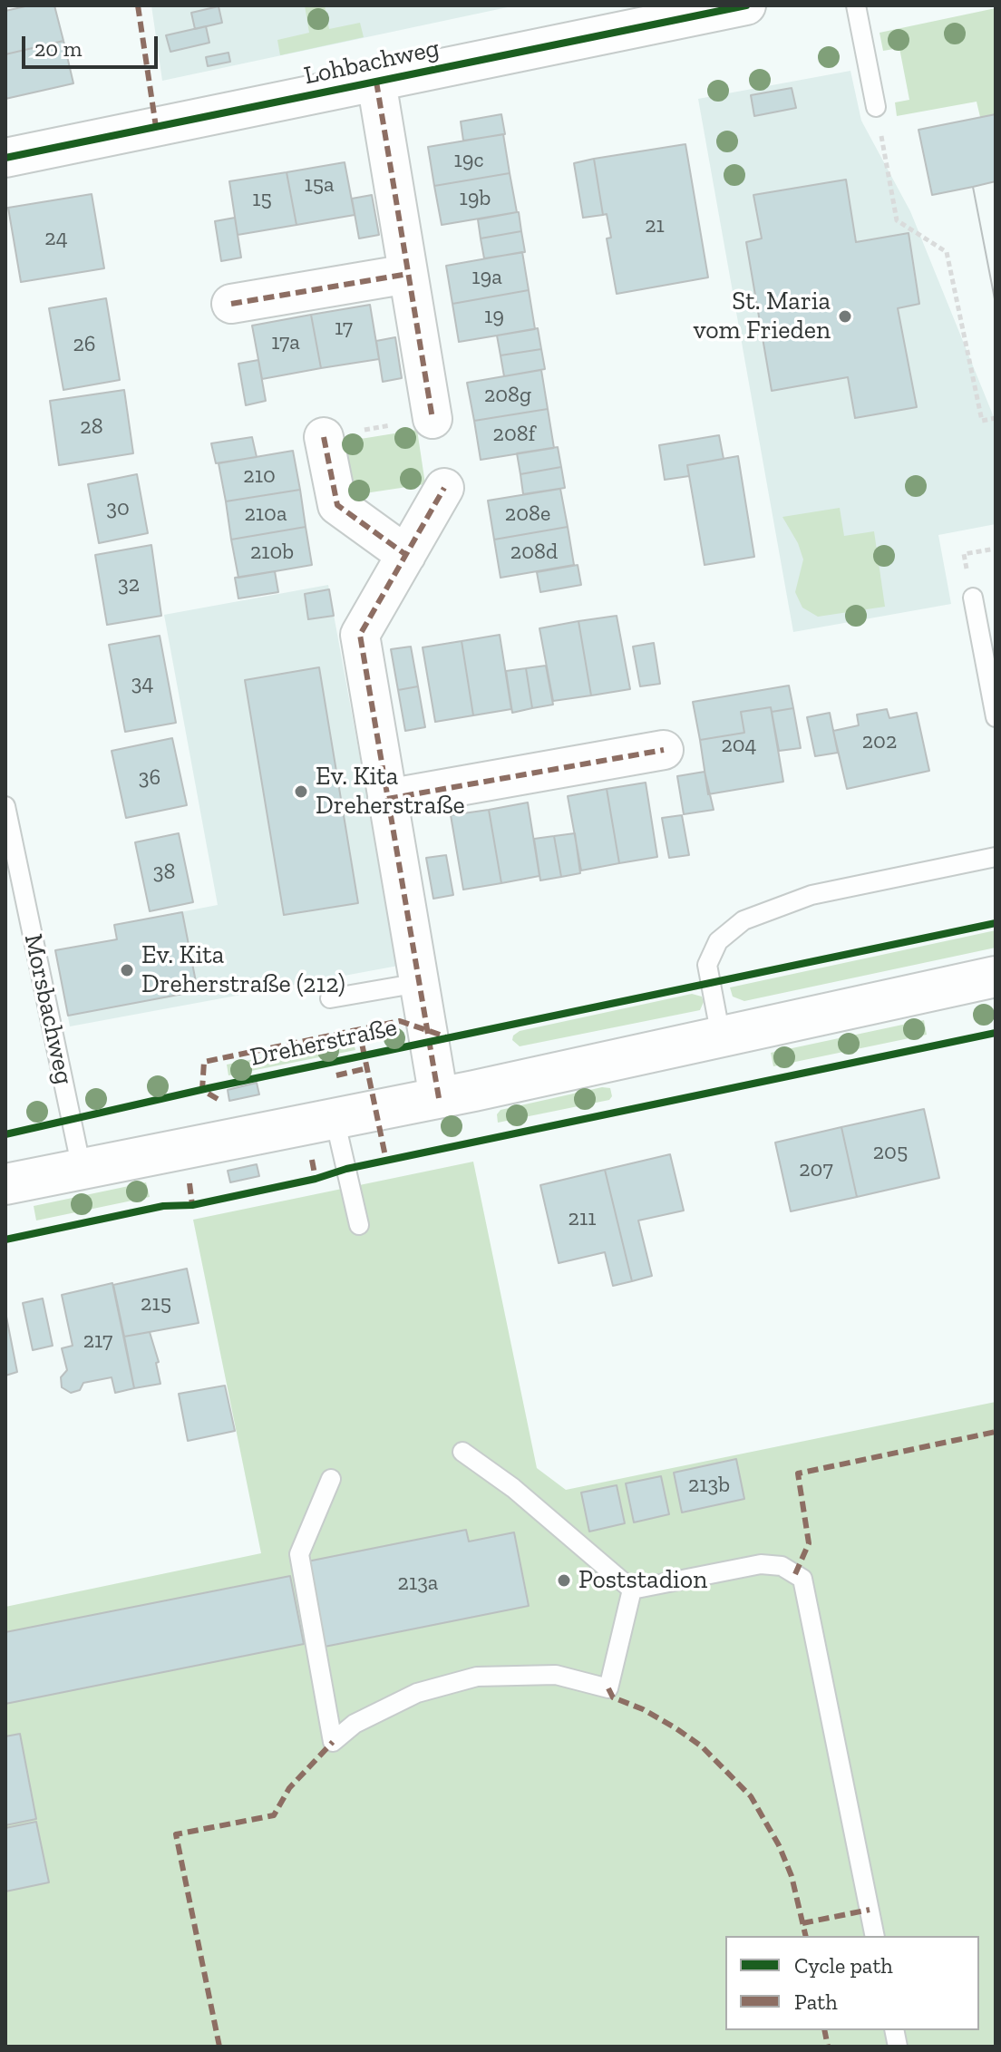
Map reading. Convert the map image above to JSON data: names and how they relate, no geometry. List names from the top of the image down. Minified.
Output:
{"streets":{"street":["Lohbachweg","Dreherstraße"],"lane":["Morsbachweg"]},"places":["St. Maria vom Frieden","Ev. Kita Dreherstraße","Ev. Kita Dreherstraße (212)","Poststadion"],"house_numbers":["19c","15a","19b","15","21","24","19a","19","17","17a","26","208g","28","208f","210","30","210a","208e","210b","208d","32","34","202","204","36","38","205","207","211","215","217","213b","213a"],"legend":["Cycle path","Path"],"scale_bar":"20 m"}
